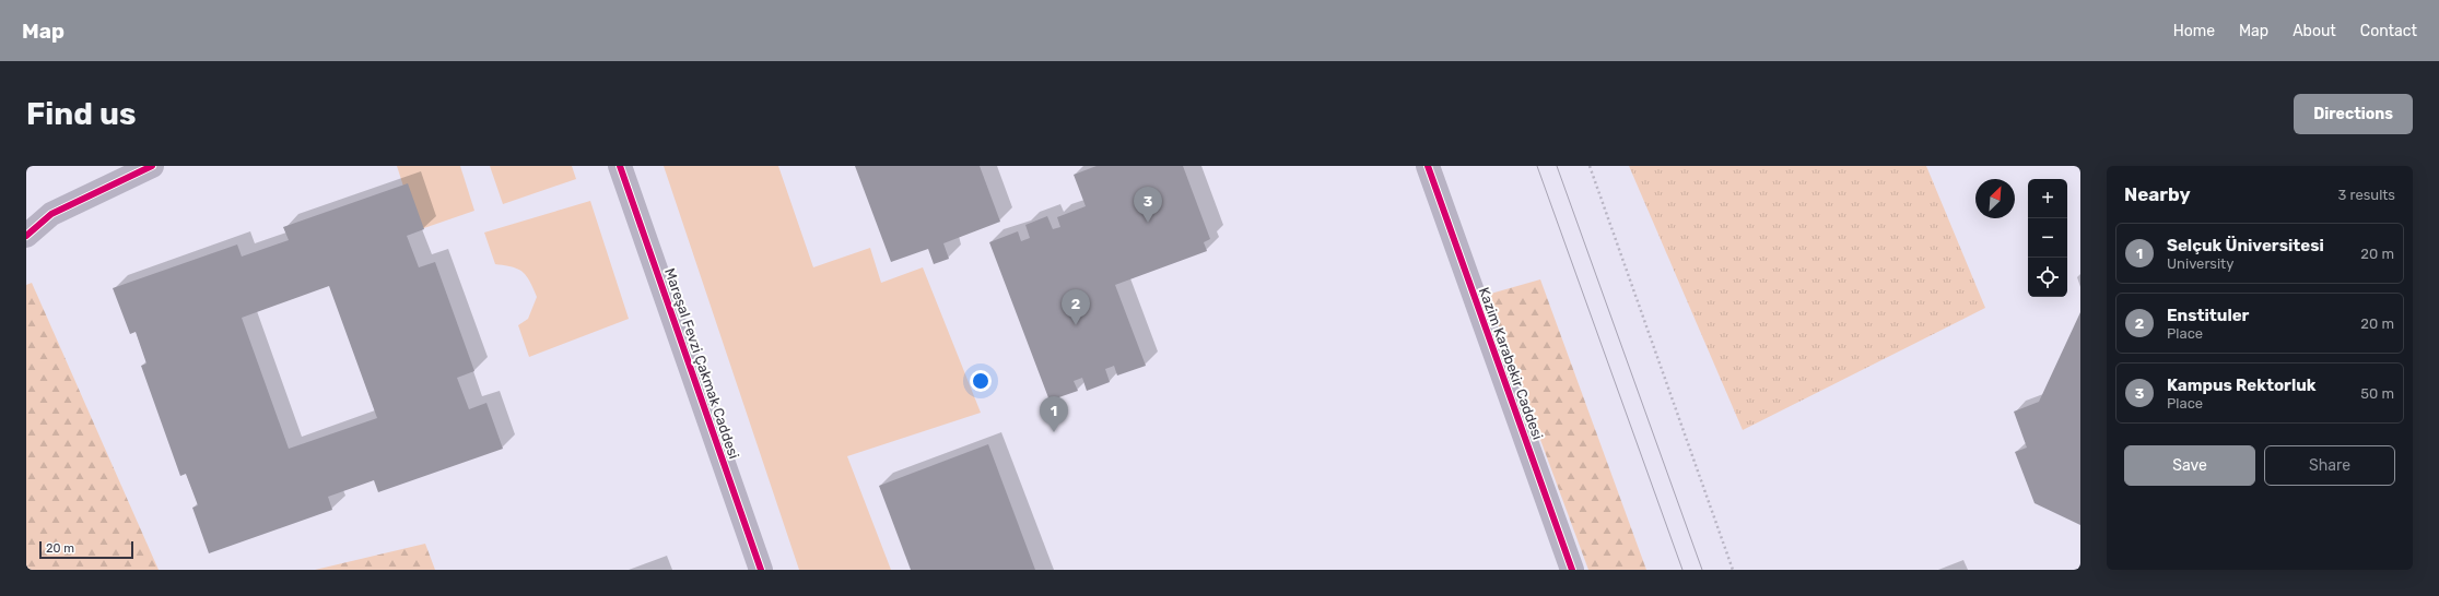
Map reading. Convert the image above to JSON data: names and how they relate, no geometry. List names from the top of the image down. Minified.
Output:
{"streets":{"street":["Mareşal Fevzi Çakmak Caddesi","Kazim Karabekir Caddesi"]},"scale_bar":"20 m","north":"top right","page":{"header":"Map","nav":["Home","Map","About","Contact"],"buttons":["Directions",["Save","Share"]],"title":"Find us","heading":["Nearby","3 results"],"map_buttons":["+","−"],"pins":["3","2","1"],"list":[{"mark":"1","name":"Selçuk Üniversitesi","note":"University","value":"20 m"},{"mark":"2","name":"Enstituler","note":"Place","value":"20 m"},{"mark":"3","name":"Kampus Rektorluk","note":"Place","value":"50 m"}],"scale":"20 m"}}
